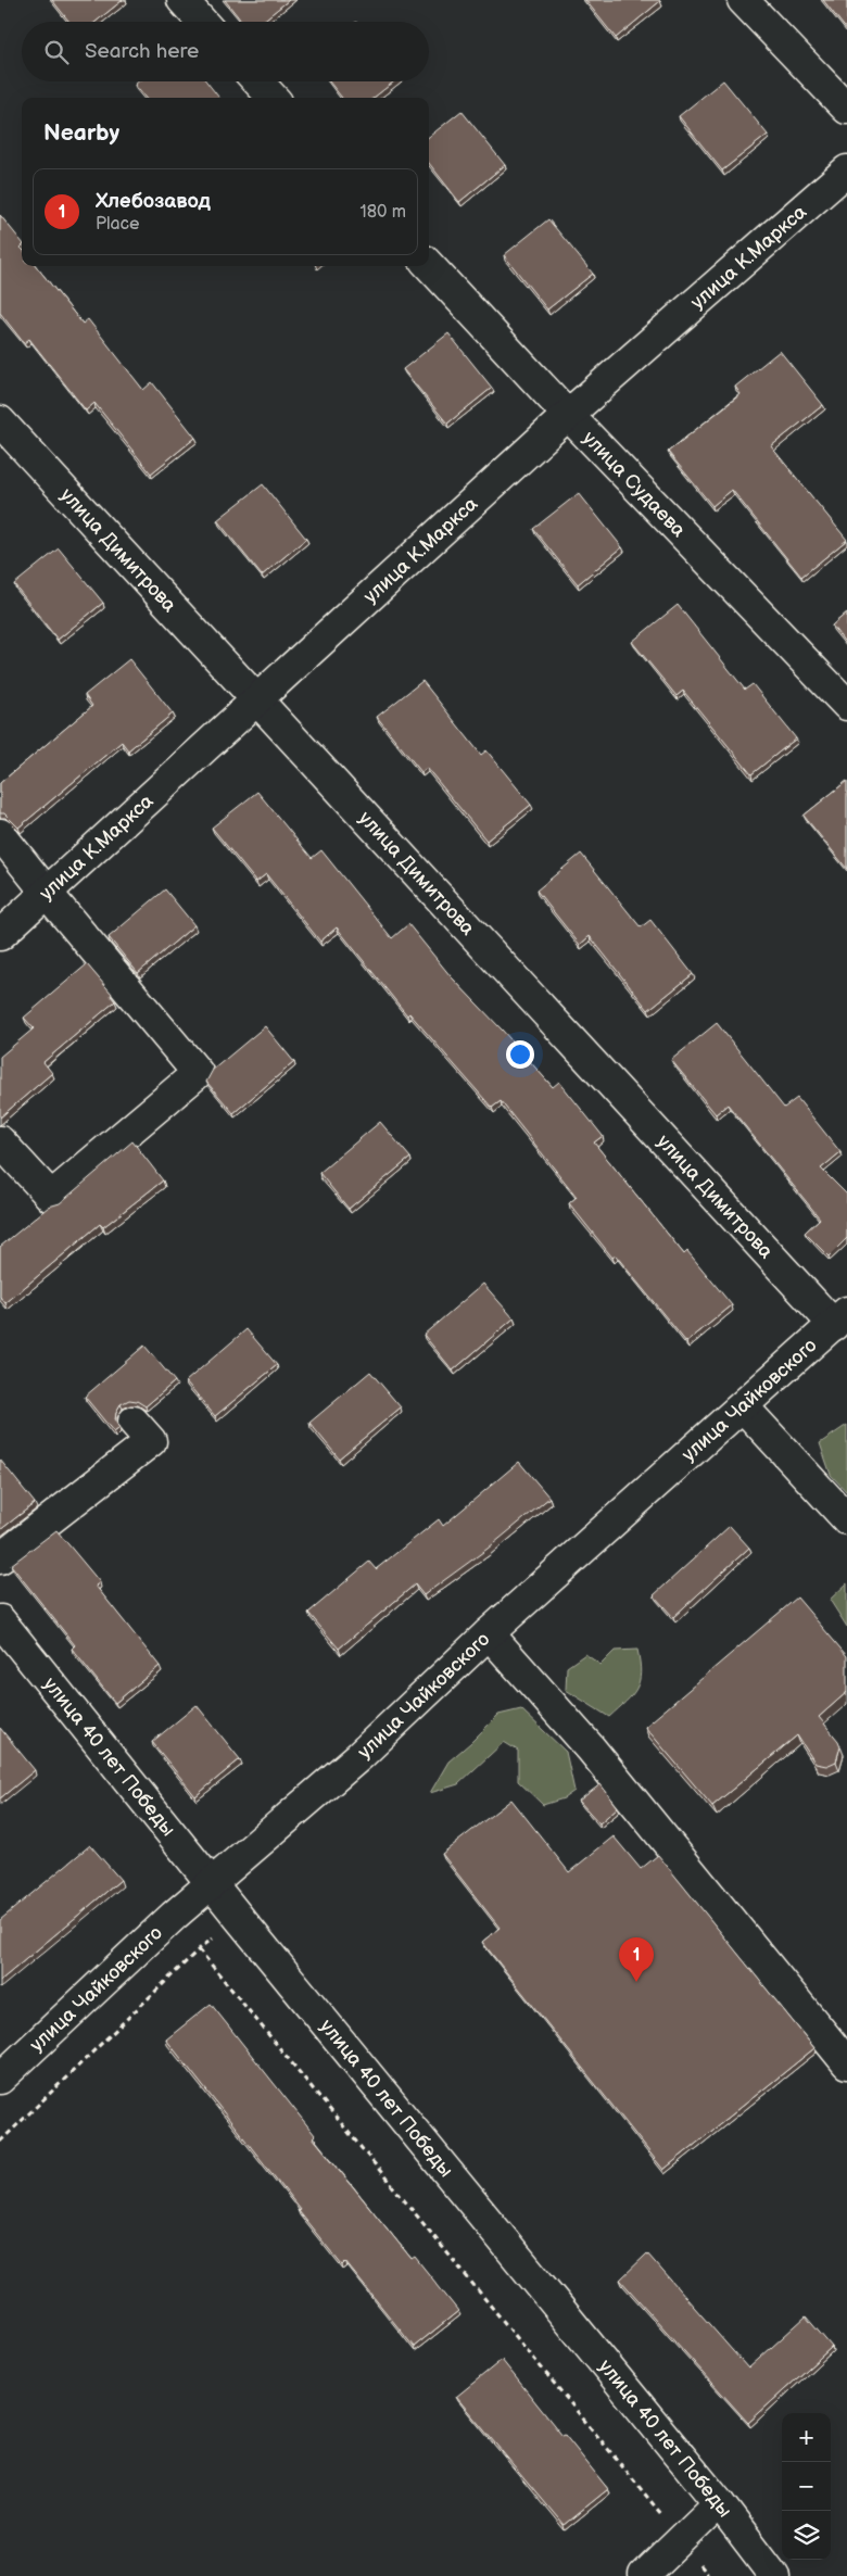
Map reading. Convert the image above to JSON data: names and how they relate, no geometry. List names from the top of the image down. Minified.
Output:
{"streets":{"street":["улица К.Маркса","улица Судаева","улица Димитрова","улица Чайковского","улица 40 лет Победы"]},"crossings":[["улица К.Маркса","улица Судаева"],["улица К.Маркса","улица Димитрова"],["улица Димитрова","улица Чайковского"],["улица Чайковского","улица 40 лет Победы"]],"page":{"search":"Search here","heading":"Nearby","list":[{"mark":"1","name":"Хлебозавод","note":"Place","value":"180 m"}],"pins":"1","map_buttons":["+","−"]}}
